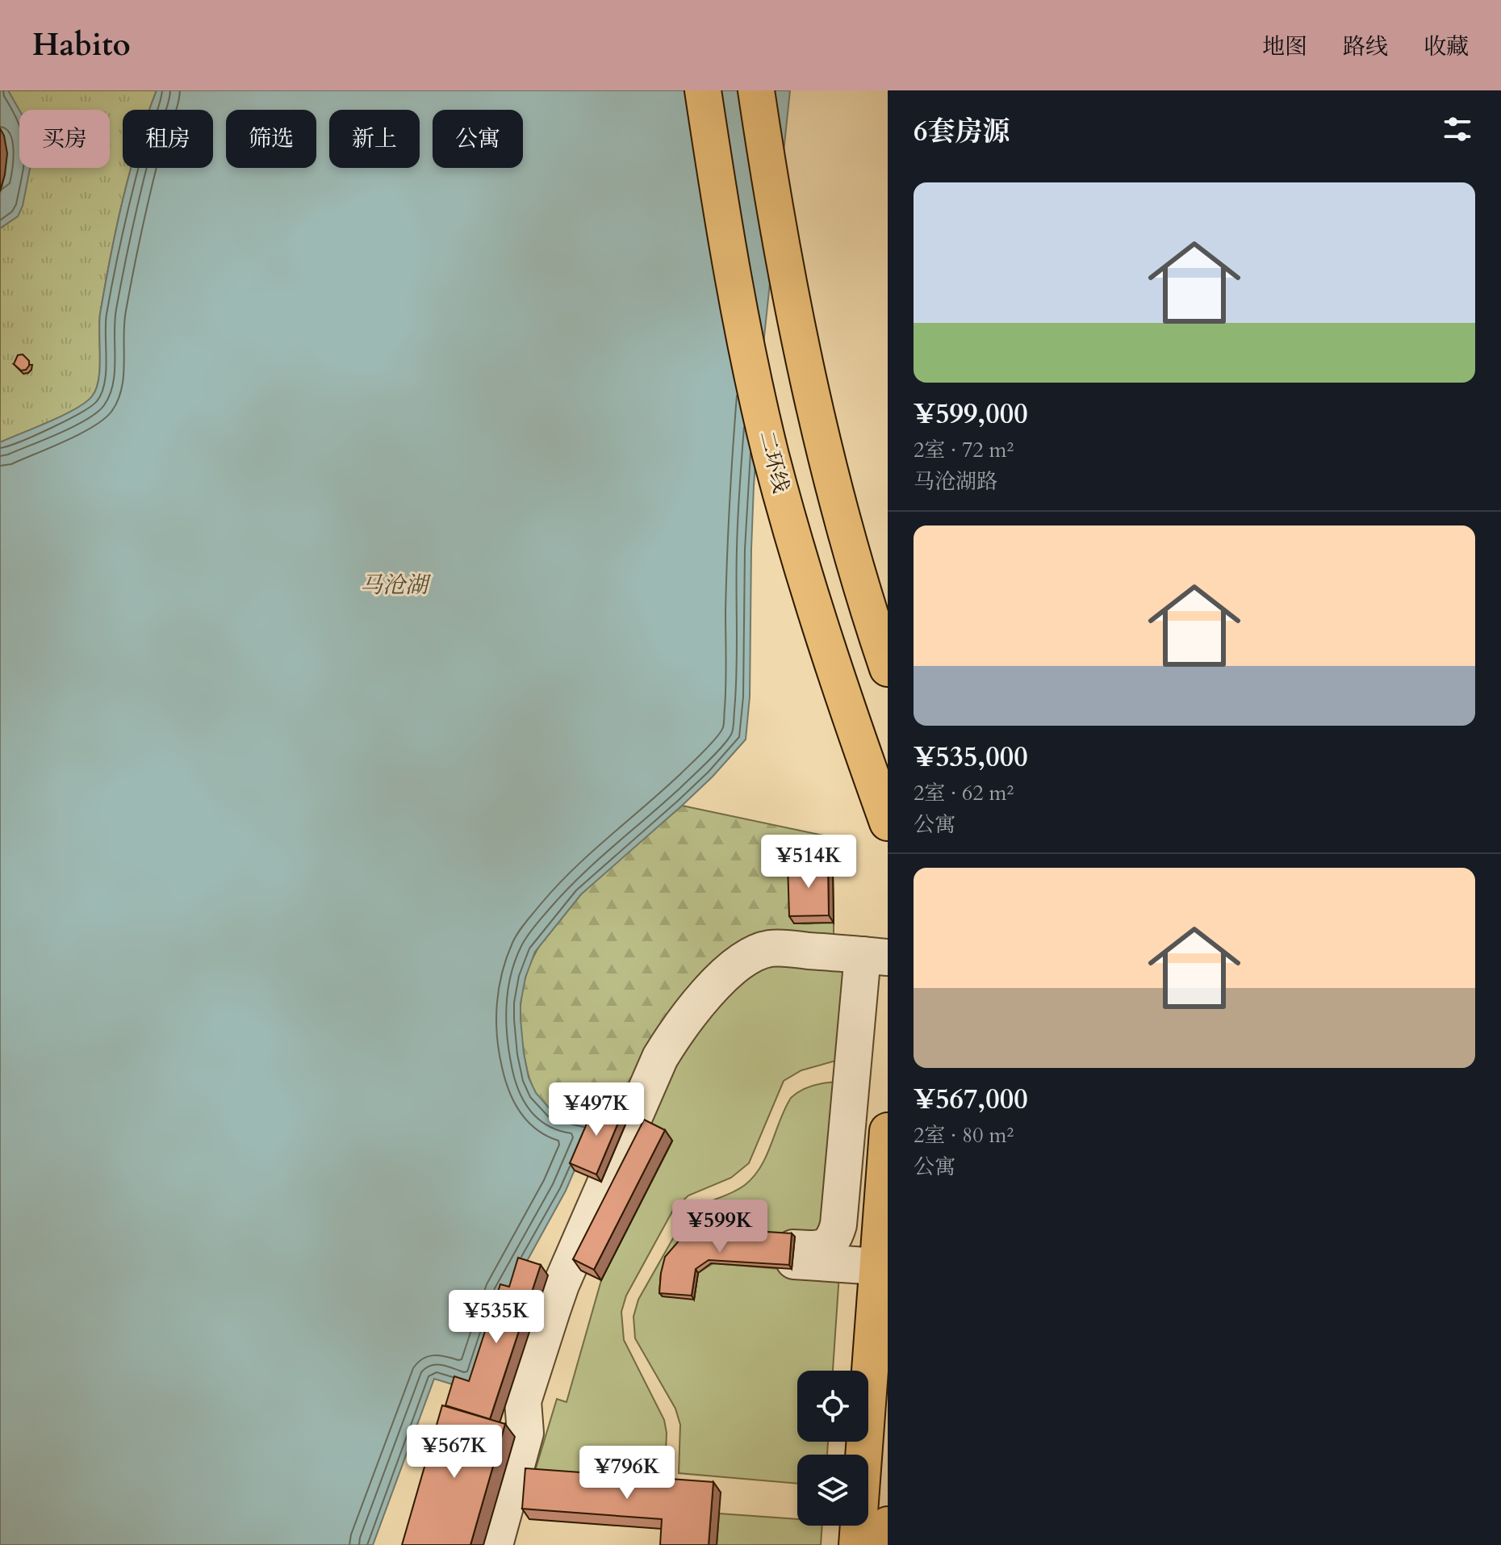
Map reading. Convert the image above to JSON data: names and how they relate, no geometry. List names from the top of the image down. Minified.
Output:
{"streets":{"main road":["二环线"]},"water":["马沧湖"],"page":{"header":"Habito","nav":["地图","路线","收藏"],"heading":"6套房源","chip":["买房","租房","筛选","新上","公寓"],"list":[{"name":"¥599,000","note":"2室 · 72 m² · 马沧湖路"},{"name":"¥535,000","note":"2室 · 62 m² · 公寓"},{"name":"¥567,000","note":"2室 · 80 m² · 公寓"}],"price":["¥514K","¥497K","¥599K","¥535K","¥567K","¥796K"]}}
